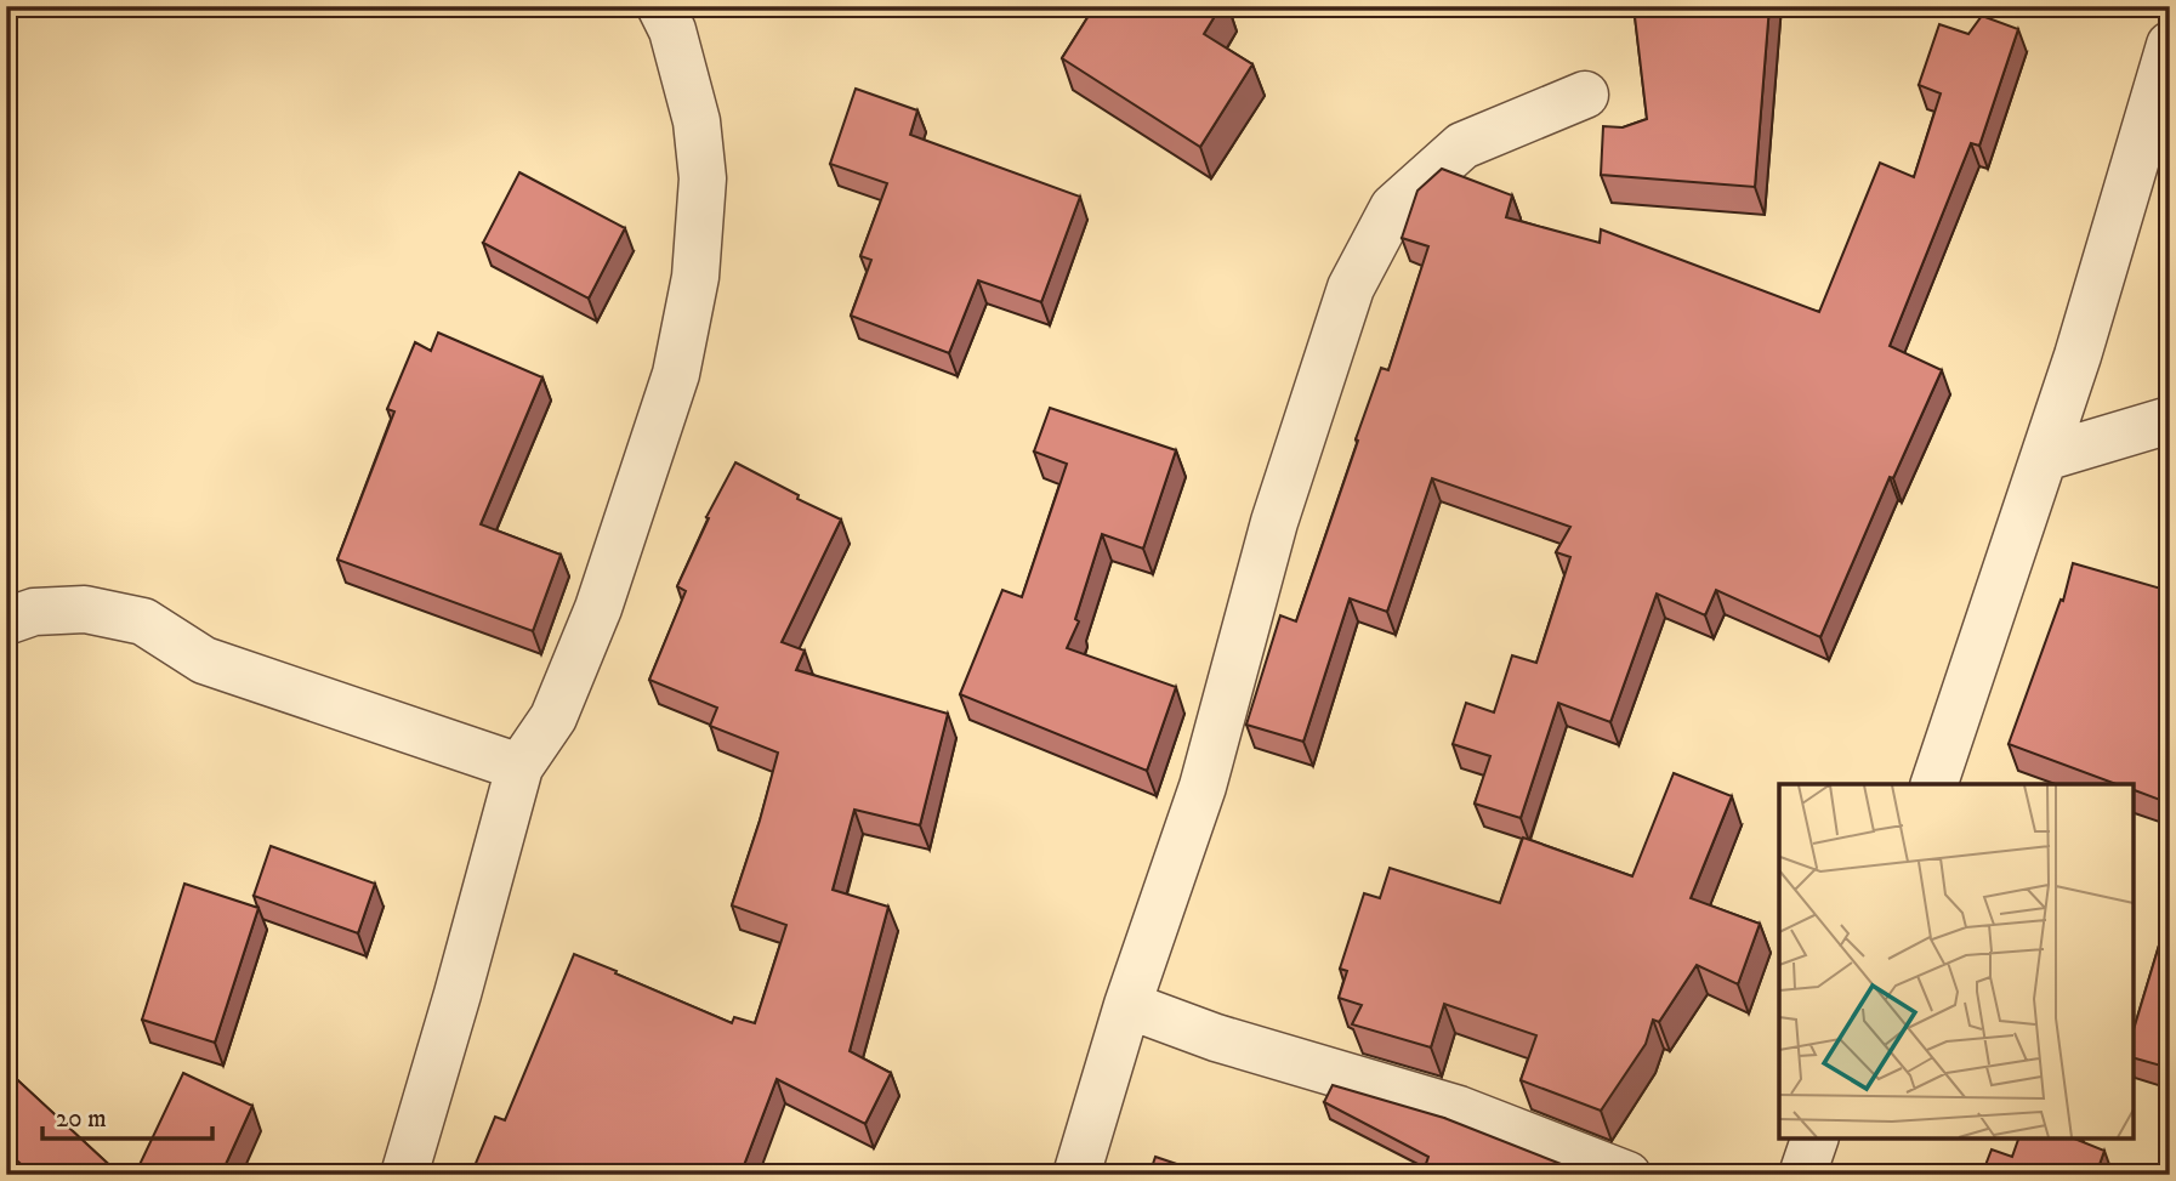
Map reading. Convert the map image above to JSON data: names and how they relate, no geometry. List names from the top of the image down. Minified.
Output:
{"scale_bar":"20 m"}
